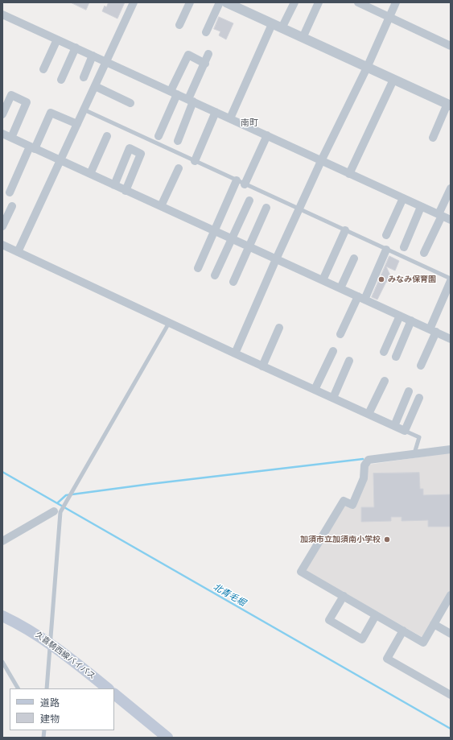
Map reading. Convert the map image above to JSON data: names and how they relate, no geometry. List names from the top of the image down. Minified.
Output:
{"streets":{"main road":["久喜騎西線バイパス"]},"districts":["南町"],"water":["北青毛堀"],"places":["みなみ保育園","加須市立加須南小学校"],"legend":["道路","建物"]}
